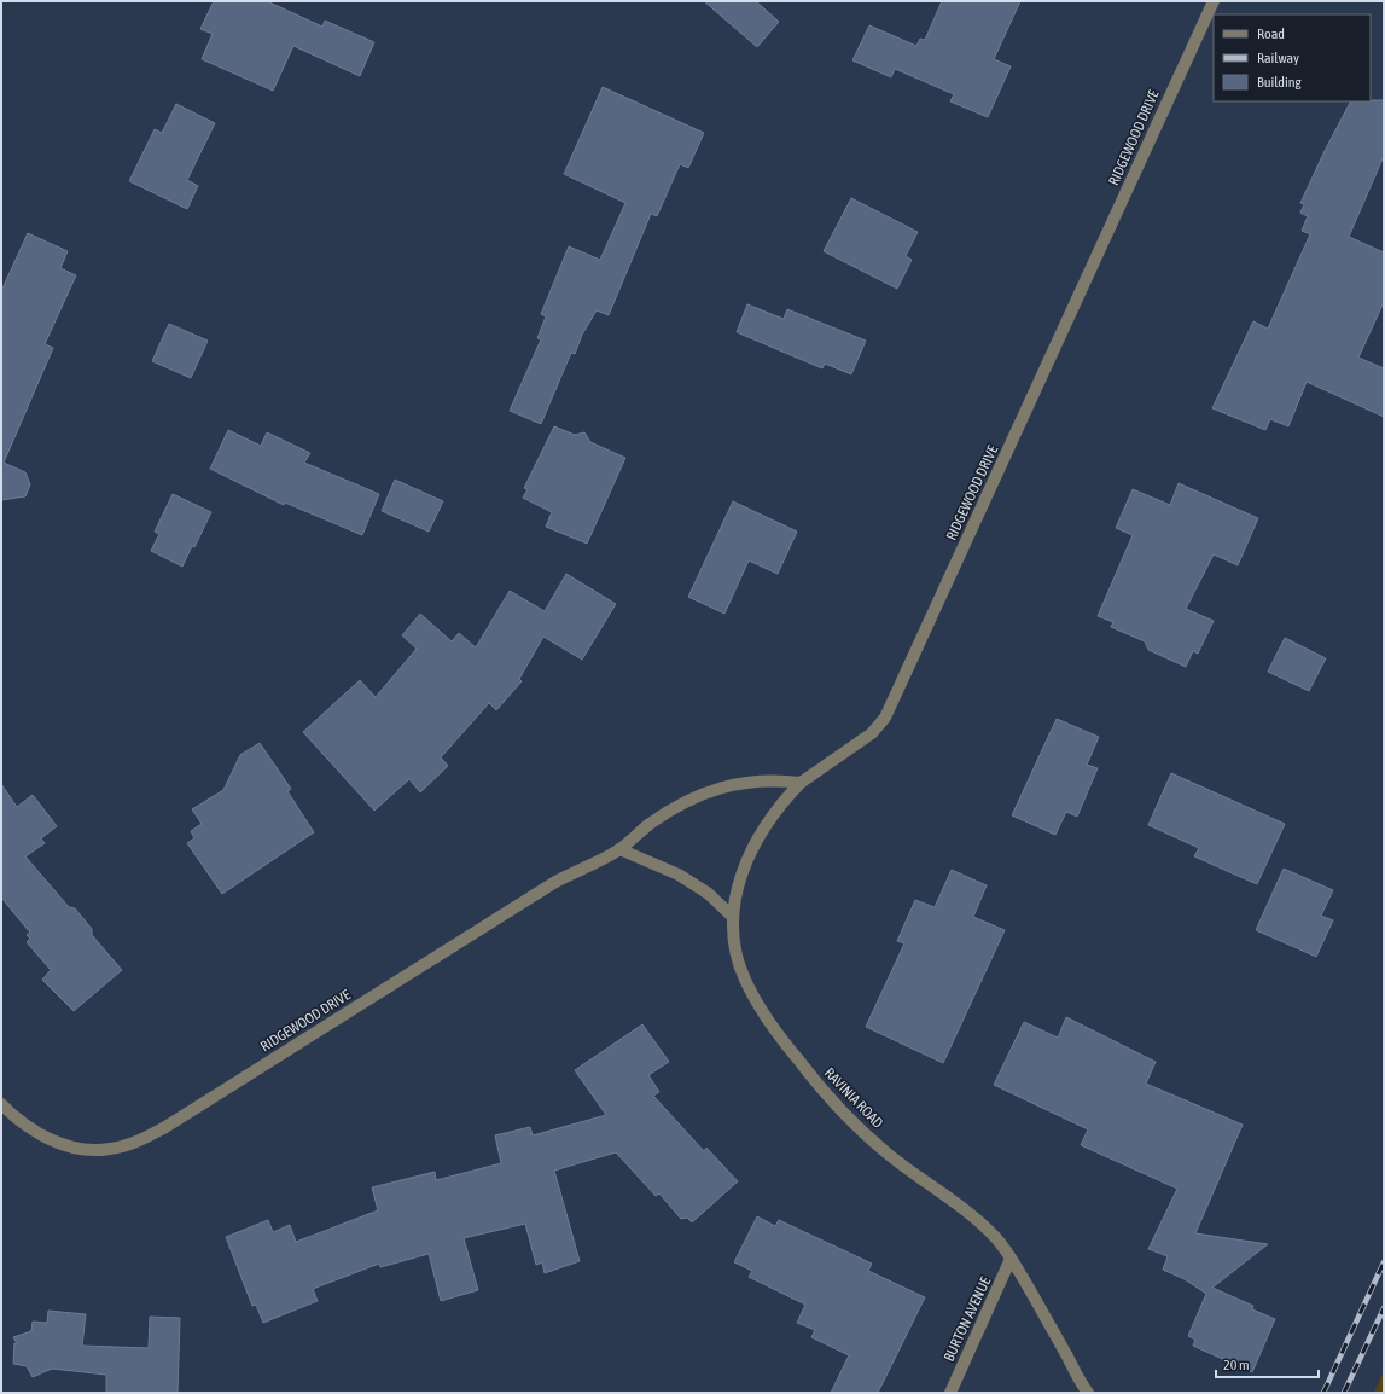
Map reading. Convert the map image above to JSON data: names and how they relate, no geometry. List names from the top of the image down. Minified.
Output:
{"streets":{"street":["RIDGEWOOD DRIVE","RAVINIA ROAD","BURTON AVENUE"]},"crossings":[["RIDGEWOOD DRIVE","RAVINIA ROAD"],["RAVINIA ROAD","BURTON AVENUE"]],"legend":["Road","Railway","Building"],"scale_bar":"20 m"}
